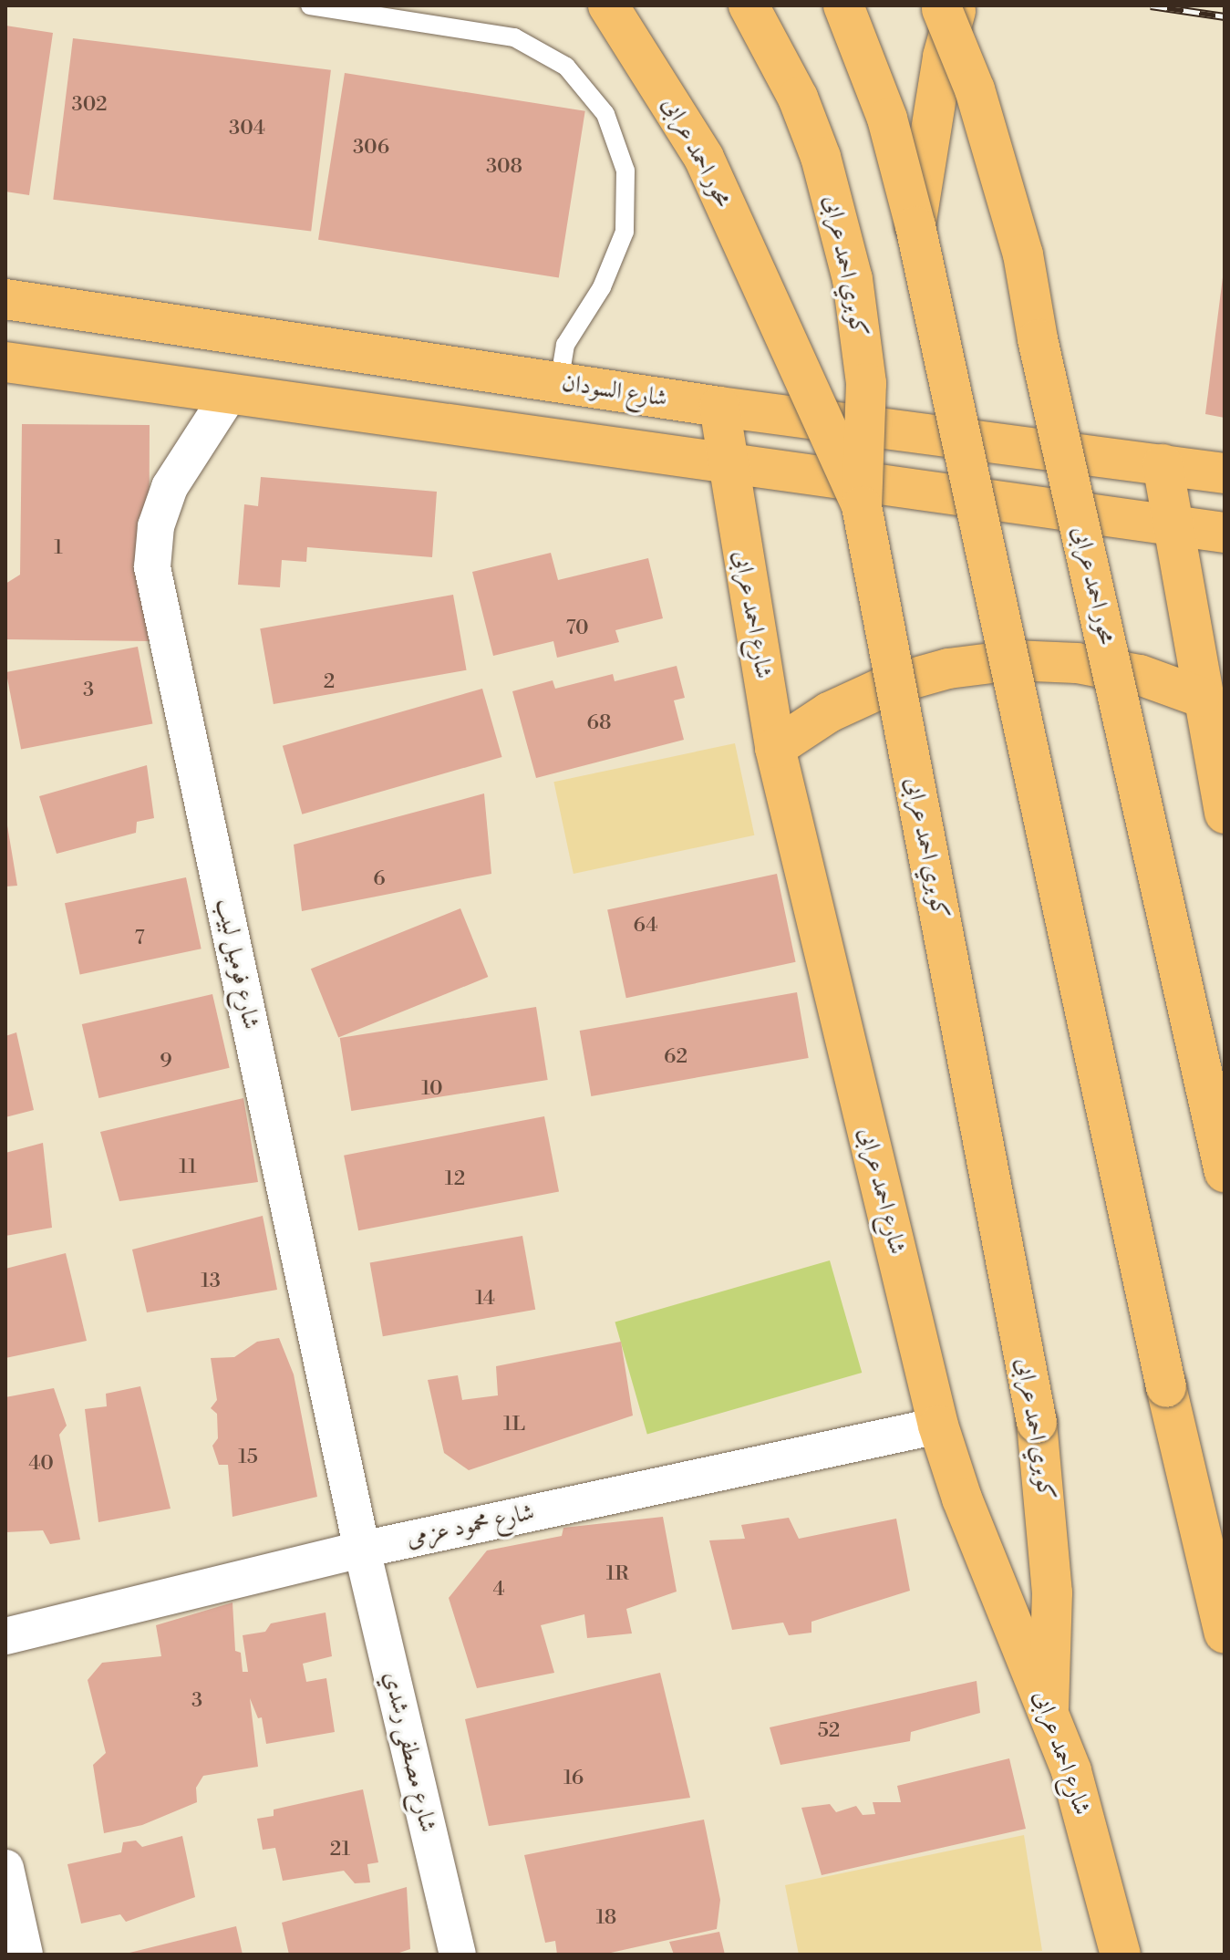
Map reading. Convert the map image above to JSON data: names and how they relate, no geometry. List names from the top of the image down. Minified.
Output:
{"streets":{"main road":["محور احمد عرابى","كوبري احمد عرابى","شارع السودان","شارع احمد عرابى"],"street":["شارع فوميل لبيب","شارع محمود عزمى","شارع مصطفى رشدي"]},"crossings":[["محور احمد عرابى","كوبري احمد عرابى"],["كوبري احمد عرابى","شارع احمد عرابى"],["شارع السودان","شارع احمد عرابى"],["شارع احمد عرابى","شارع محمود عزمى"],["شارع فوميل لبيب","شارع محمود عزمى"],["شارع فوميل لبيب","شارع مصطفى رشدي"],["شارع محمود عزمى","شارع مصطفى رشدي"]],"house_numbers":["302","304","306","308","1","70","2","3","68","6","64","7","62","9","10","11","12","13","14","1L","15","40","1R","4","3","52","16","21","18"]}
